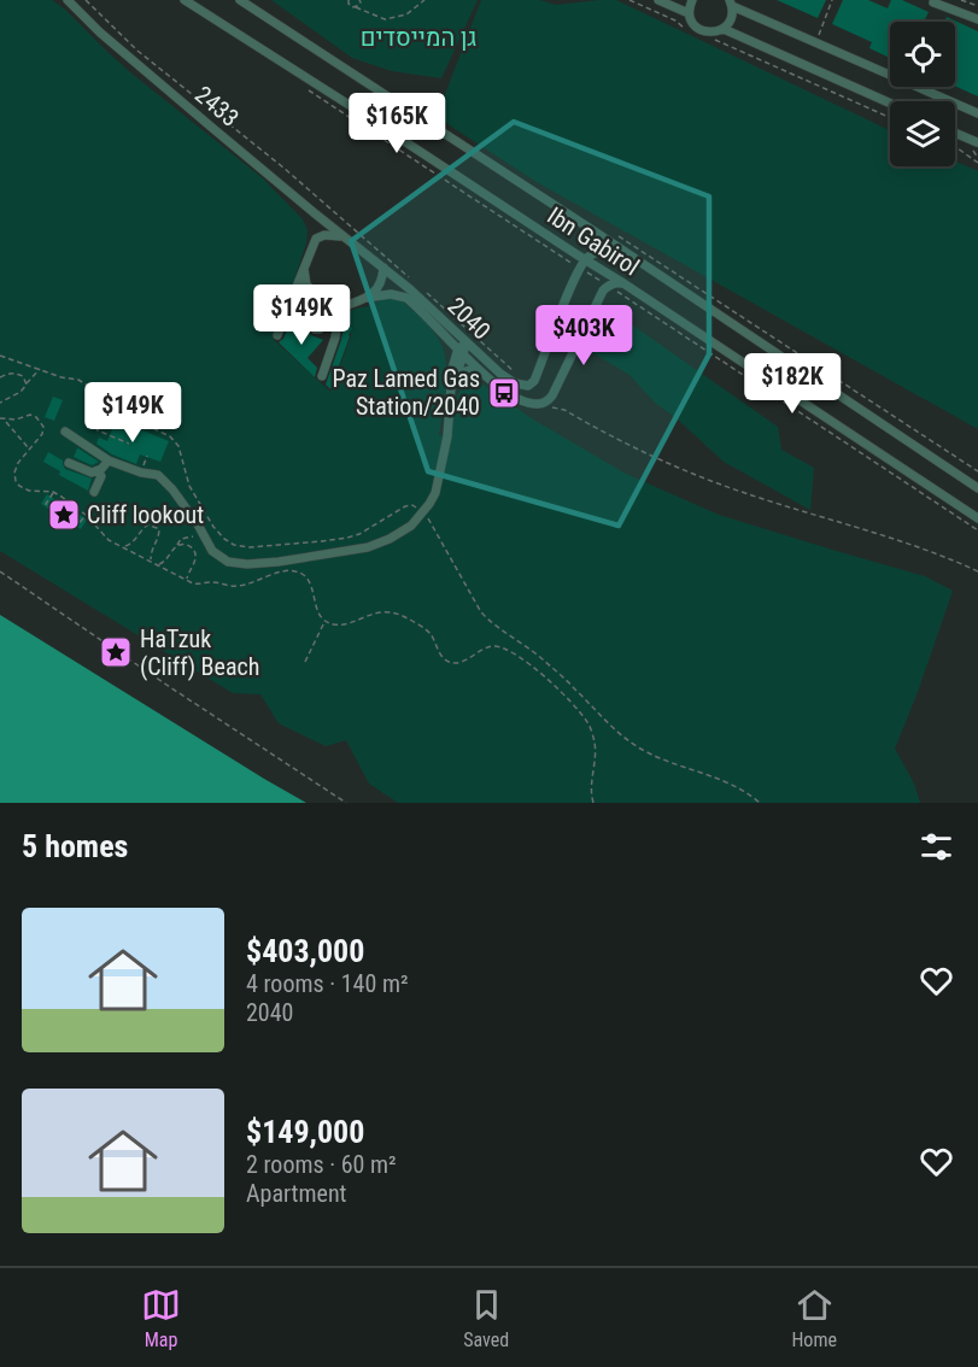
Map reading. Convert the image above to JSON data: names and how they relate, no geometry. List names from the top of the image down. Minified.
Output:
{"streets":{"street":["2433","Ibn Gabirol","2040"]},"crossings":[["2433","2040"]],"parks":["גן המייסדים"],"places":{"bus stop":["Paz Lamed Gas Station/2040"],"place":["Cliff lookout","HaTzuk (Cliff) Beach"]},"page":{"price":["$165K","$149K","$403K","$182K","$149K"],"heading":"5 homes","list":[{"name":"$403,000","note":"4 rooms · 140 m² · 2040"},{"name":"$149,000","note":"2 rooms · 60 m² · Apartment"}],"tabs":["Map","Saved","Home"]}}
